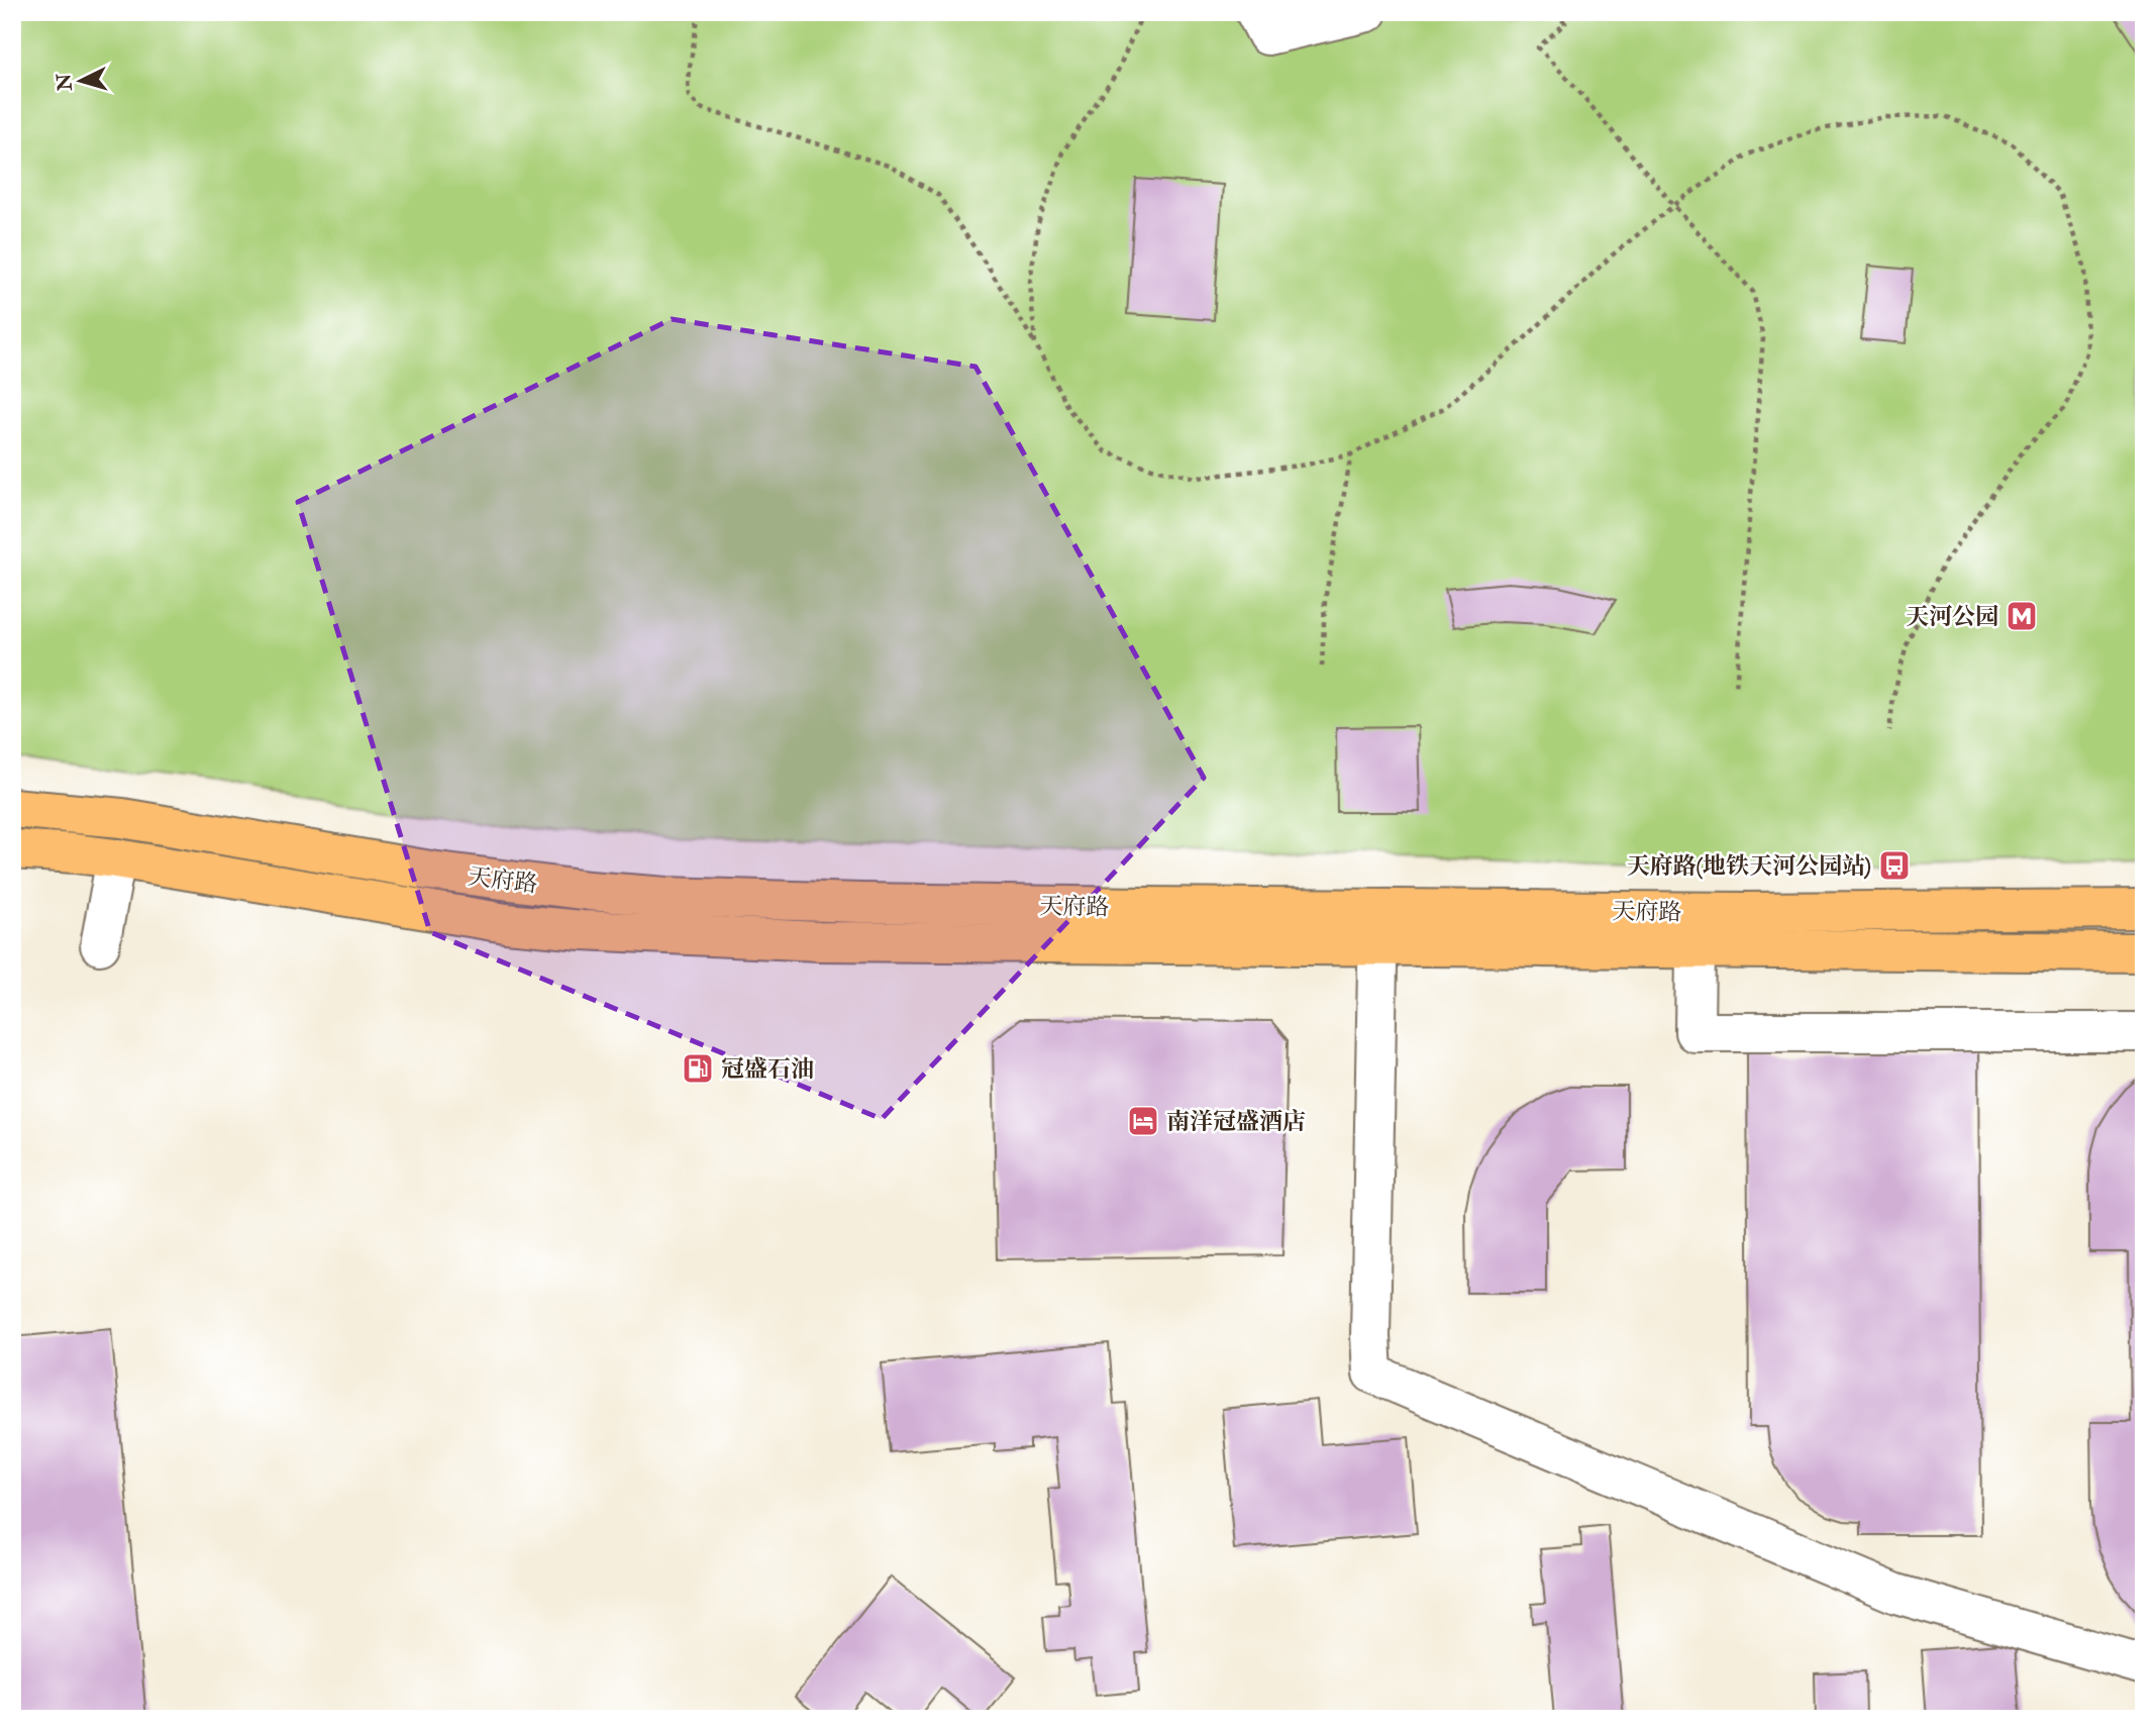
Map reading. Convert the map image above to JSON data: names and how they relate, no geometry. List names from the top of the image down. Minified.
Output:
{"streets":{"main road":["天府路"]},"places":{"metro station":["天河公园"],"bus stop":["天府路(地铁天河公园站)"],"fuel station":["冠盛石油"],"hotel":["南洋冠盛酒店"]},"north":"left"}
